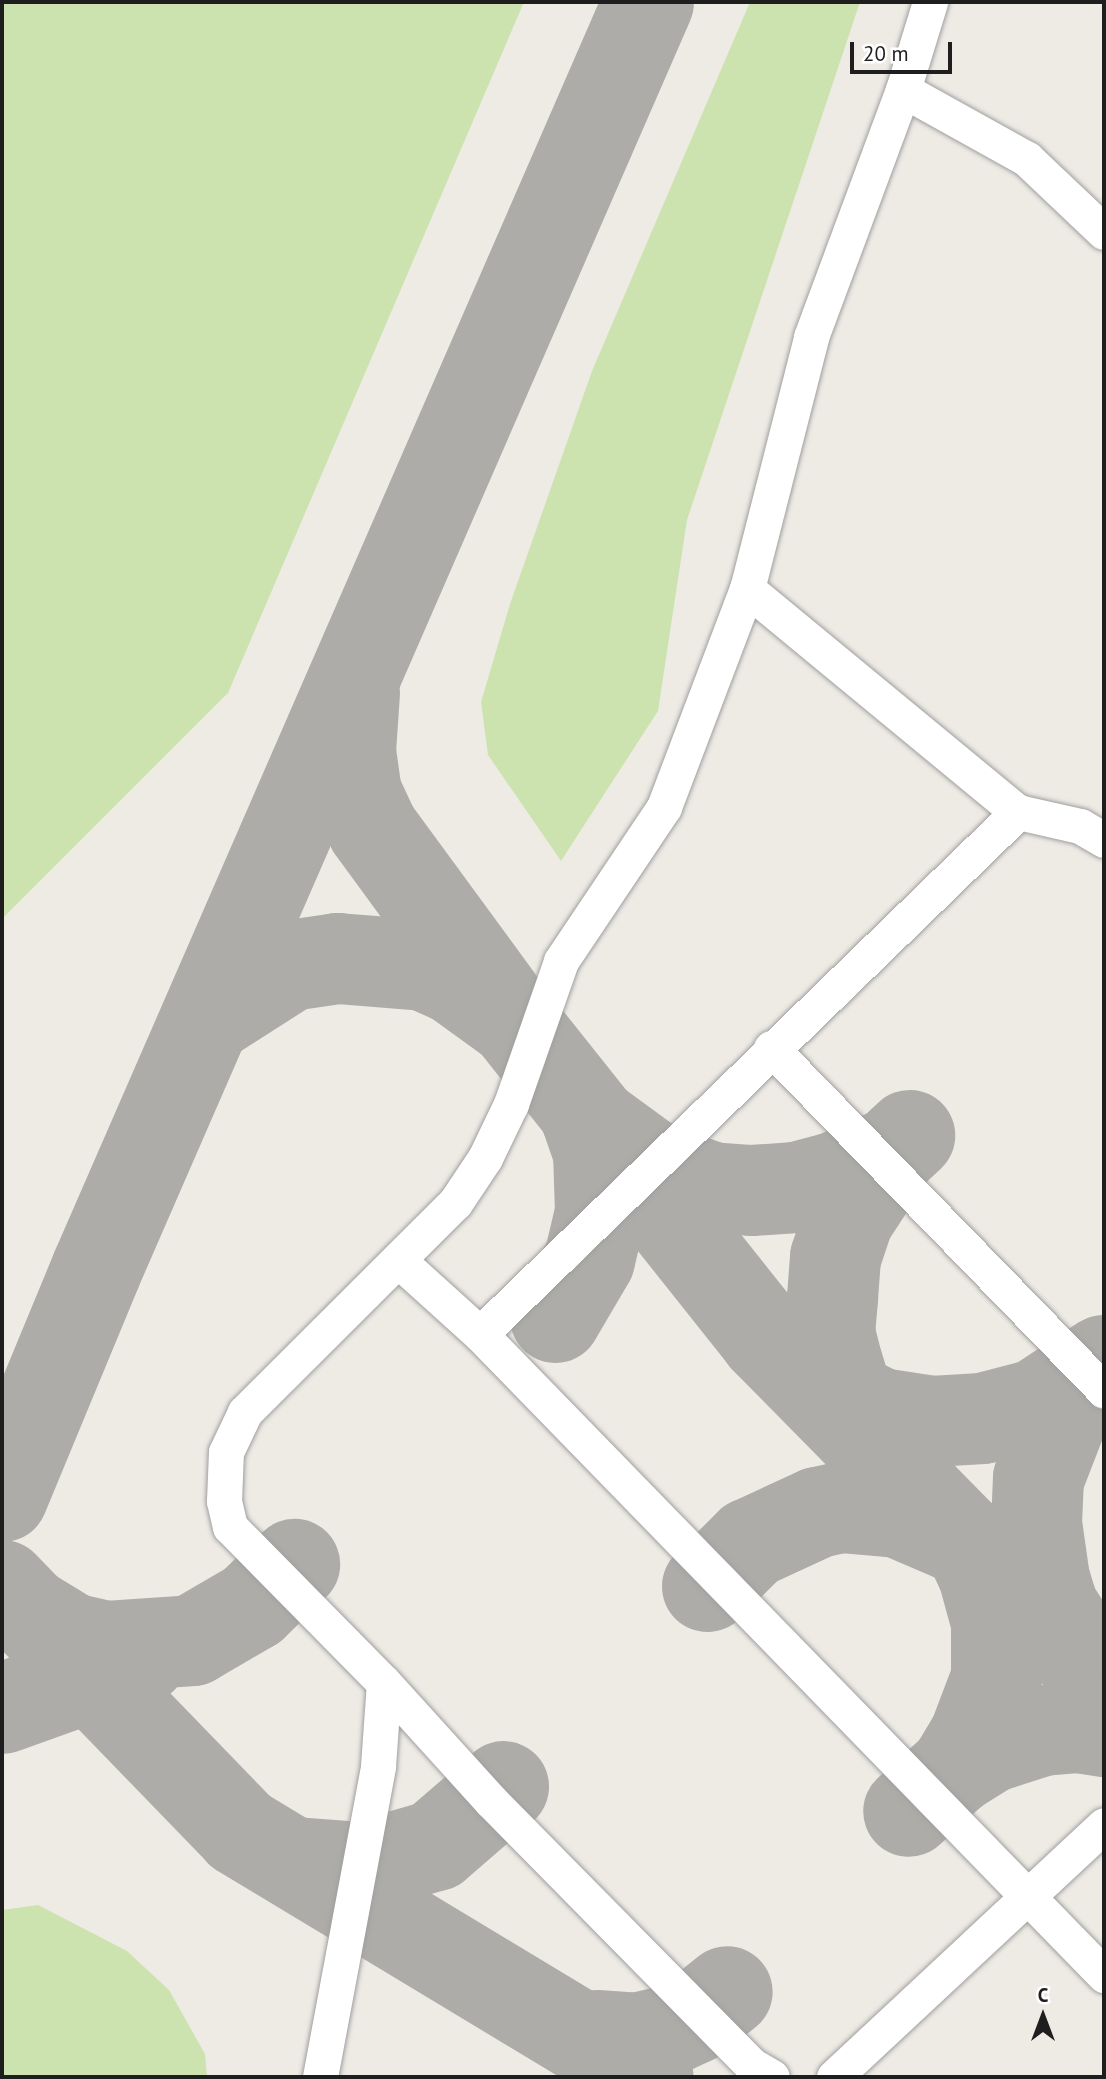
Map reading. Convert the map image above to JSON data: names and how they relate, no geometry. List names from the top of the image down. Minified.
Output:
{"scale_bar":"20 m","north":"top"}
